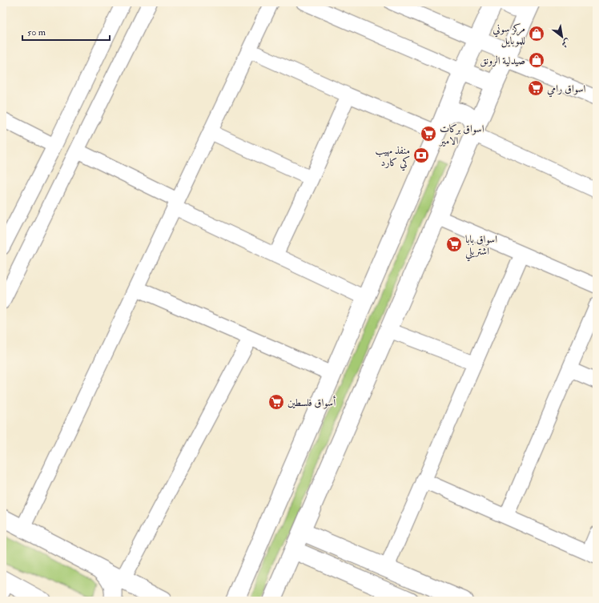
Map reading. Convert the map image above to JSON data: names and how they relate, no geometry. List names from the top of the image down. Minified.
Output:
{"places":{"shop":["مركز سوني للموبايل","صيدلية الرونق"],"supermarket":["اسواق رامي","اسواق بركات الامير","اسواق بابا اشتريلي","أسواق فلسطين"],"bank":["منفذ مهيب كي كارد"]},"scale_bar":"50 m","north":"bottom right"}
